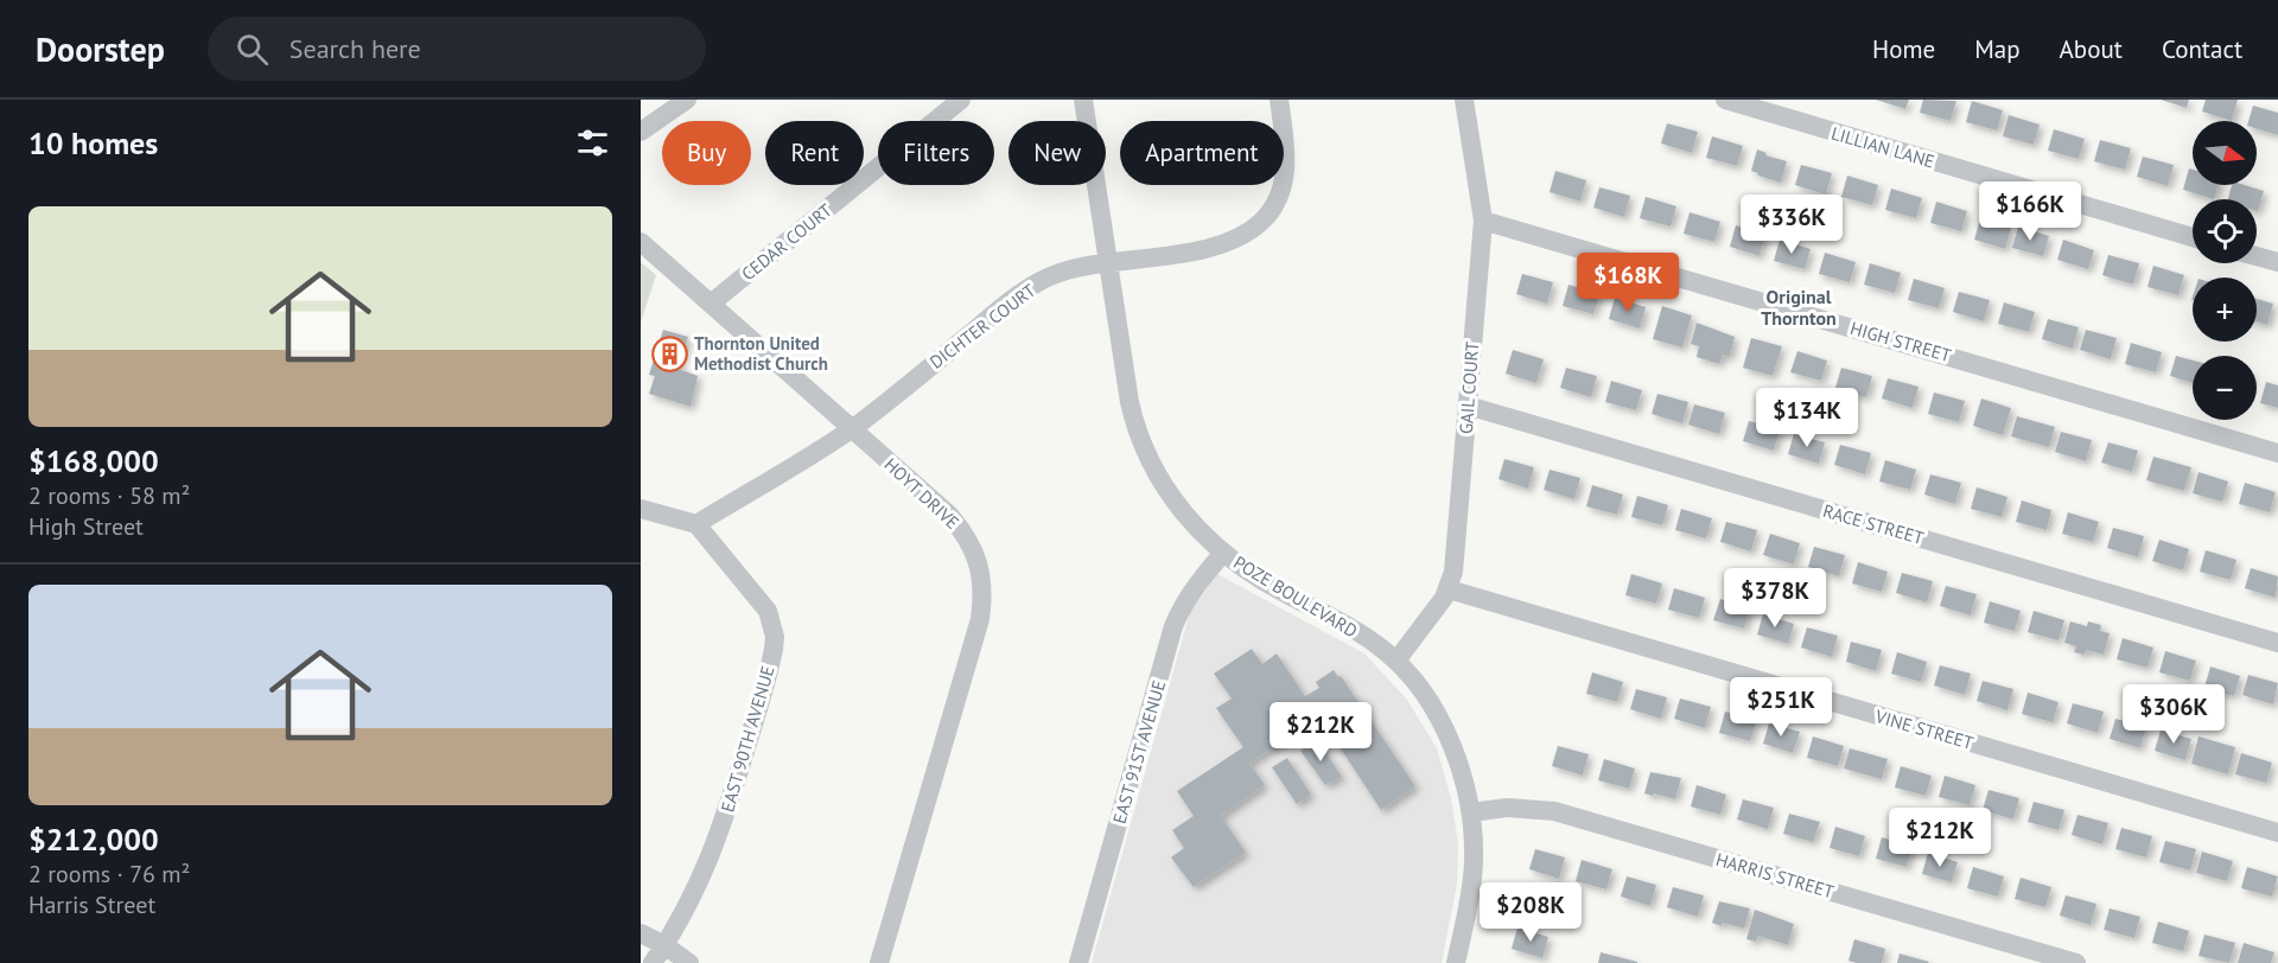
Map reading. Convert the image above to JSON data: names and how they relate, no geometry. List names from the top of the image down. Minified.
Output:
{"streets":{"street":["LILLIAN LANE","CEDAR COURT","DICHTER COURT","HIGH STREET","GAIL COURT","HOYT DRIVE","RACE STREET","POZE BOULEVARD","VINE STREET","EAST 90TH AVENUE","EAST 91ST AVENUE","HARRIS STREET"]},"crossings":[["CEDAR COURT","HOYT DRIVE"],["DICHTER COURT","HOYT DRIVE"],["DICHTER COURT","POZE BOULEVARD"],["DICHTER COURT","EAST 90TH AVENUE"],["HIGH STREET","GAIL COURT"],["GAIL COURT","RACE STREET"],["GAIL COURT","POZE BOULEVARD"],["GAIL COURT","VINE STREET"],["POZE BOULEVARD","EAST 91ST AVENUE"],["POZE BOULEVARD","HARRIS STREET"]],"districts":["Original Thornton"],"places":{"building":["Thornton United Methodist Church"]},"north":"right","page":{"header":"Doorstep","search":"Search here","nav":["Home","Map","About","Contact"],"heading":"10 homes","map_buttons":["+","−"],"chip":["Buy","Rent","Filters","New","Apartment"],"price":["$166K","$336K","$168K","$134K","$378K","$251K","$306K","$212K","$212K","$208K"],"list":[{"name":"$168,000","note":"2 rooms · 58 m² · High Street"},{"name":"$212,000","note":"2 rooms · 76 m² · Harris Street"}]}}
